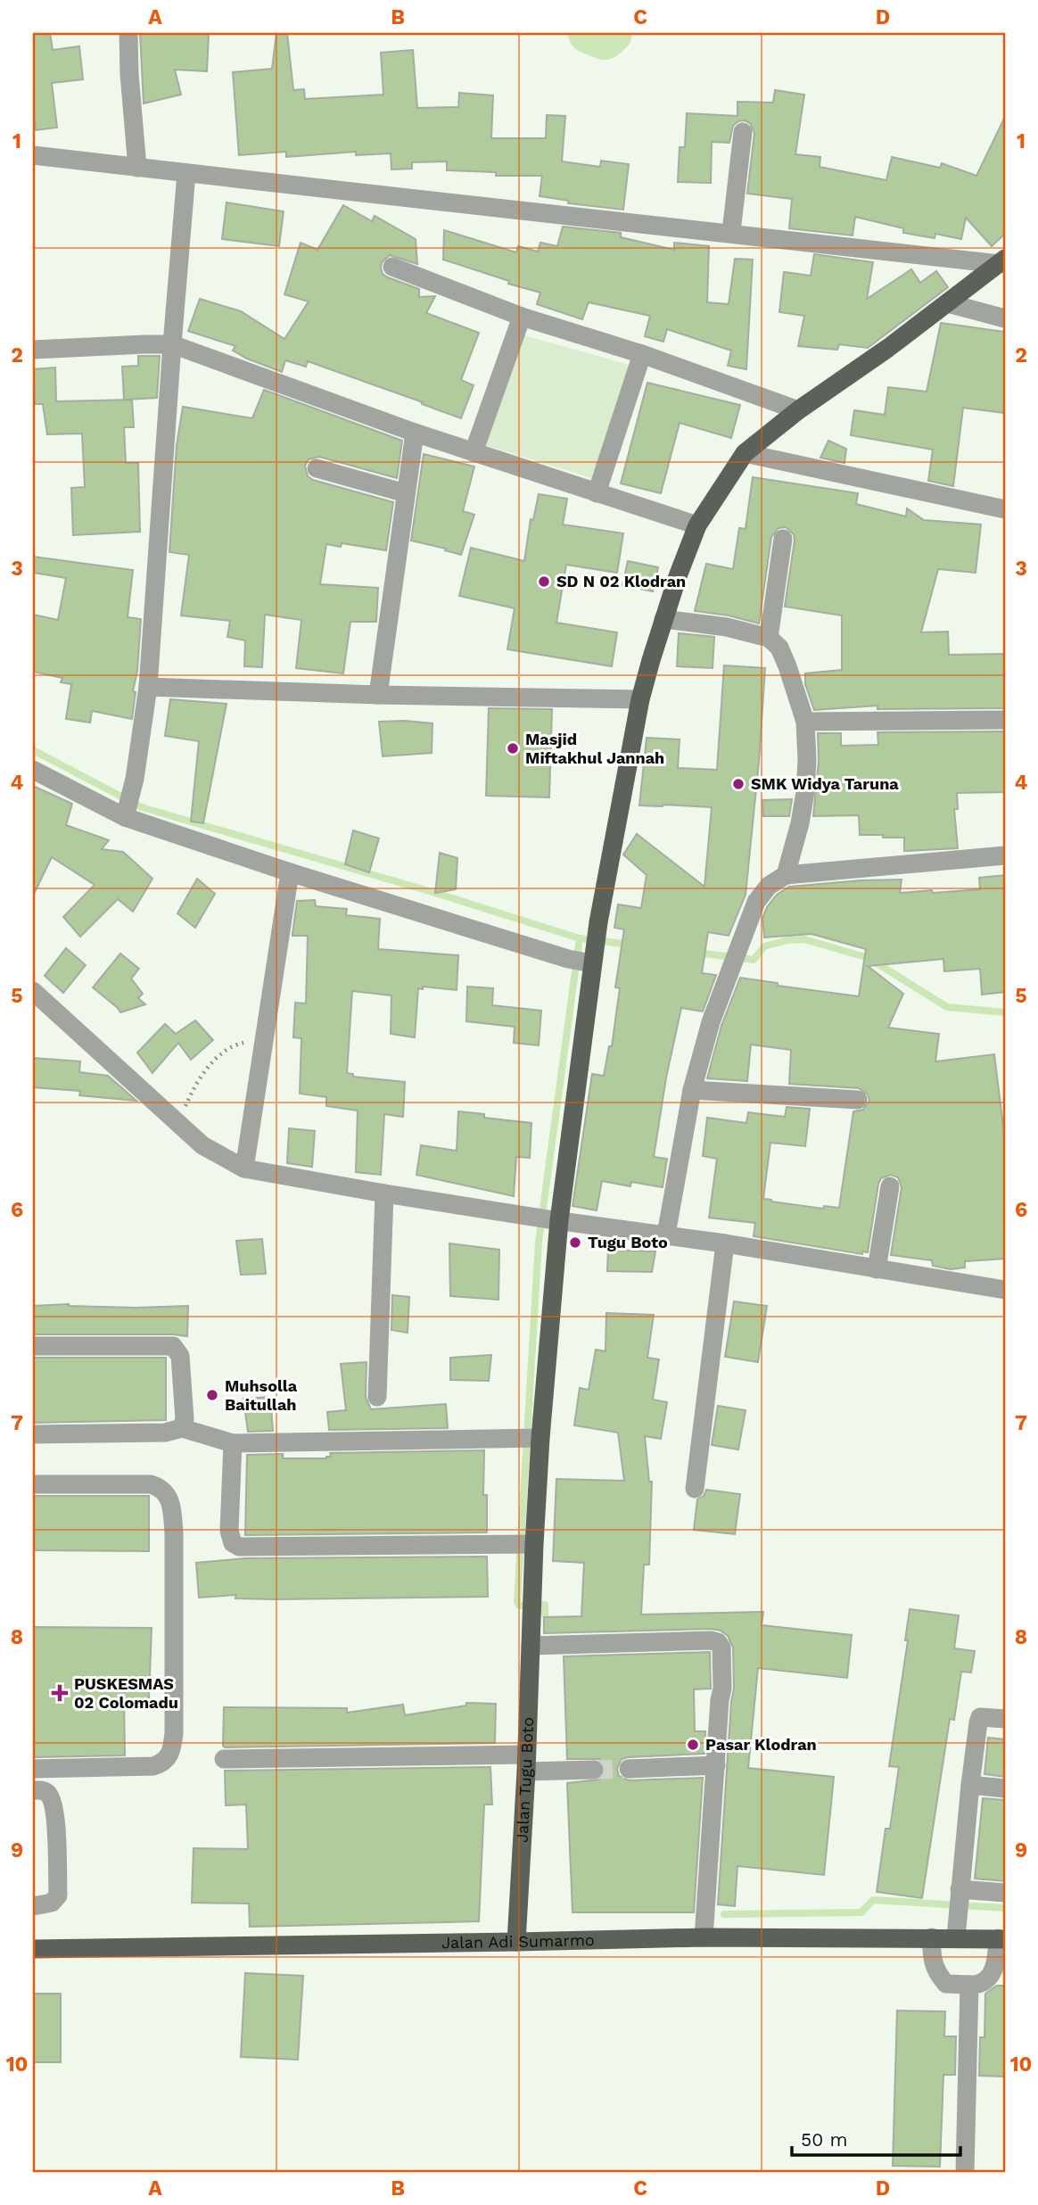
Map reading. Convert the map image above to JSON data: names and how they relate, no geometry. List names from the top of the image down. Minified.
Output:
{"streets":{"main road":["Jalan Tugu Boto","Jalan Adi Sumarmo"]},"crossings":[["Jalan Tugu Boto","Jalan Adi Sumarmo"]],"places":{"other":["SD N 02 Klodran","Masjid Miftakhul Jannah","SMK Widya Taruna","Tugu Boto","Muhsolla Baitullah","Pasar Klodran"],"health":["PUSKESMAS 02 Colomadu"]},"scale_bar":"50 m","grid":{"columns":["A","B","C","D"],"rows":["1","2","3","4","5","6","7","8","9","10"]}}
